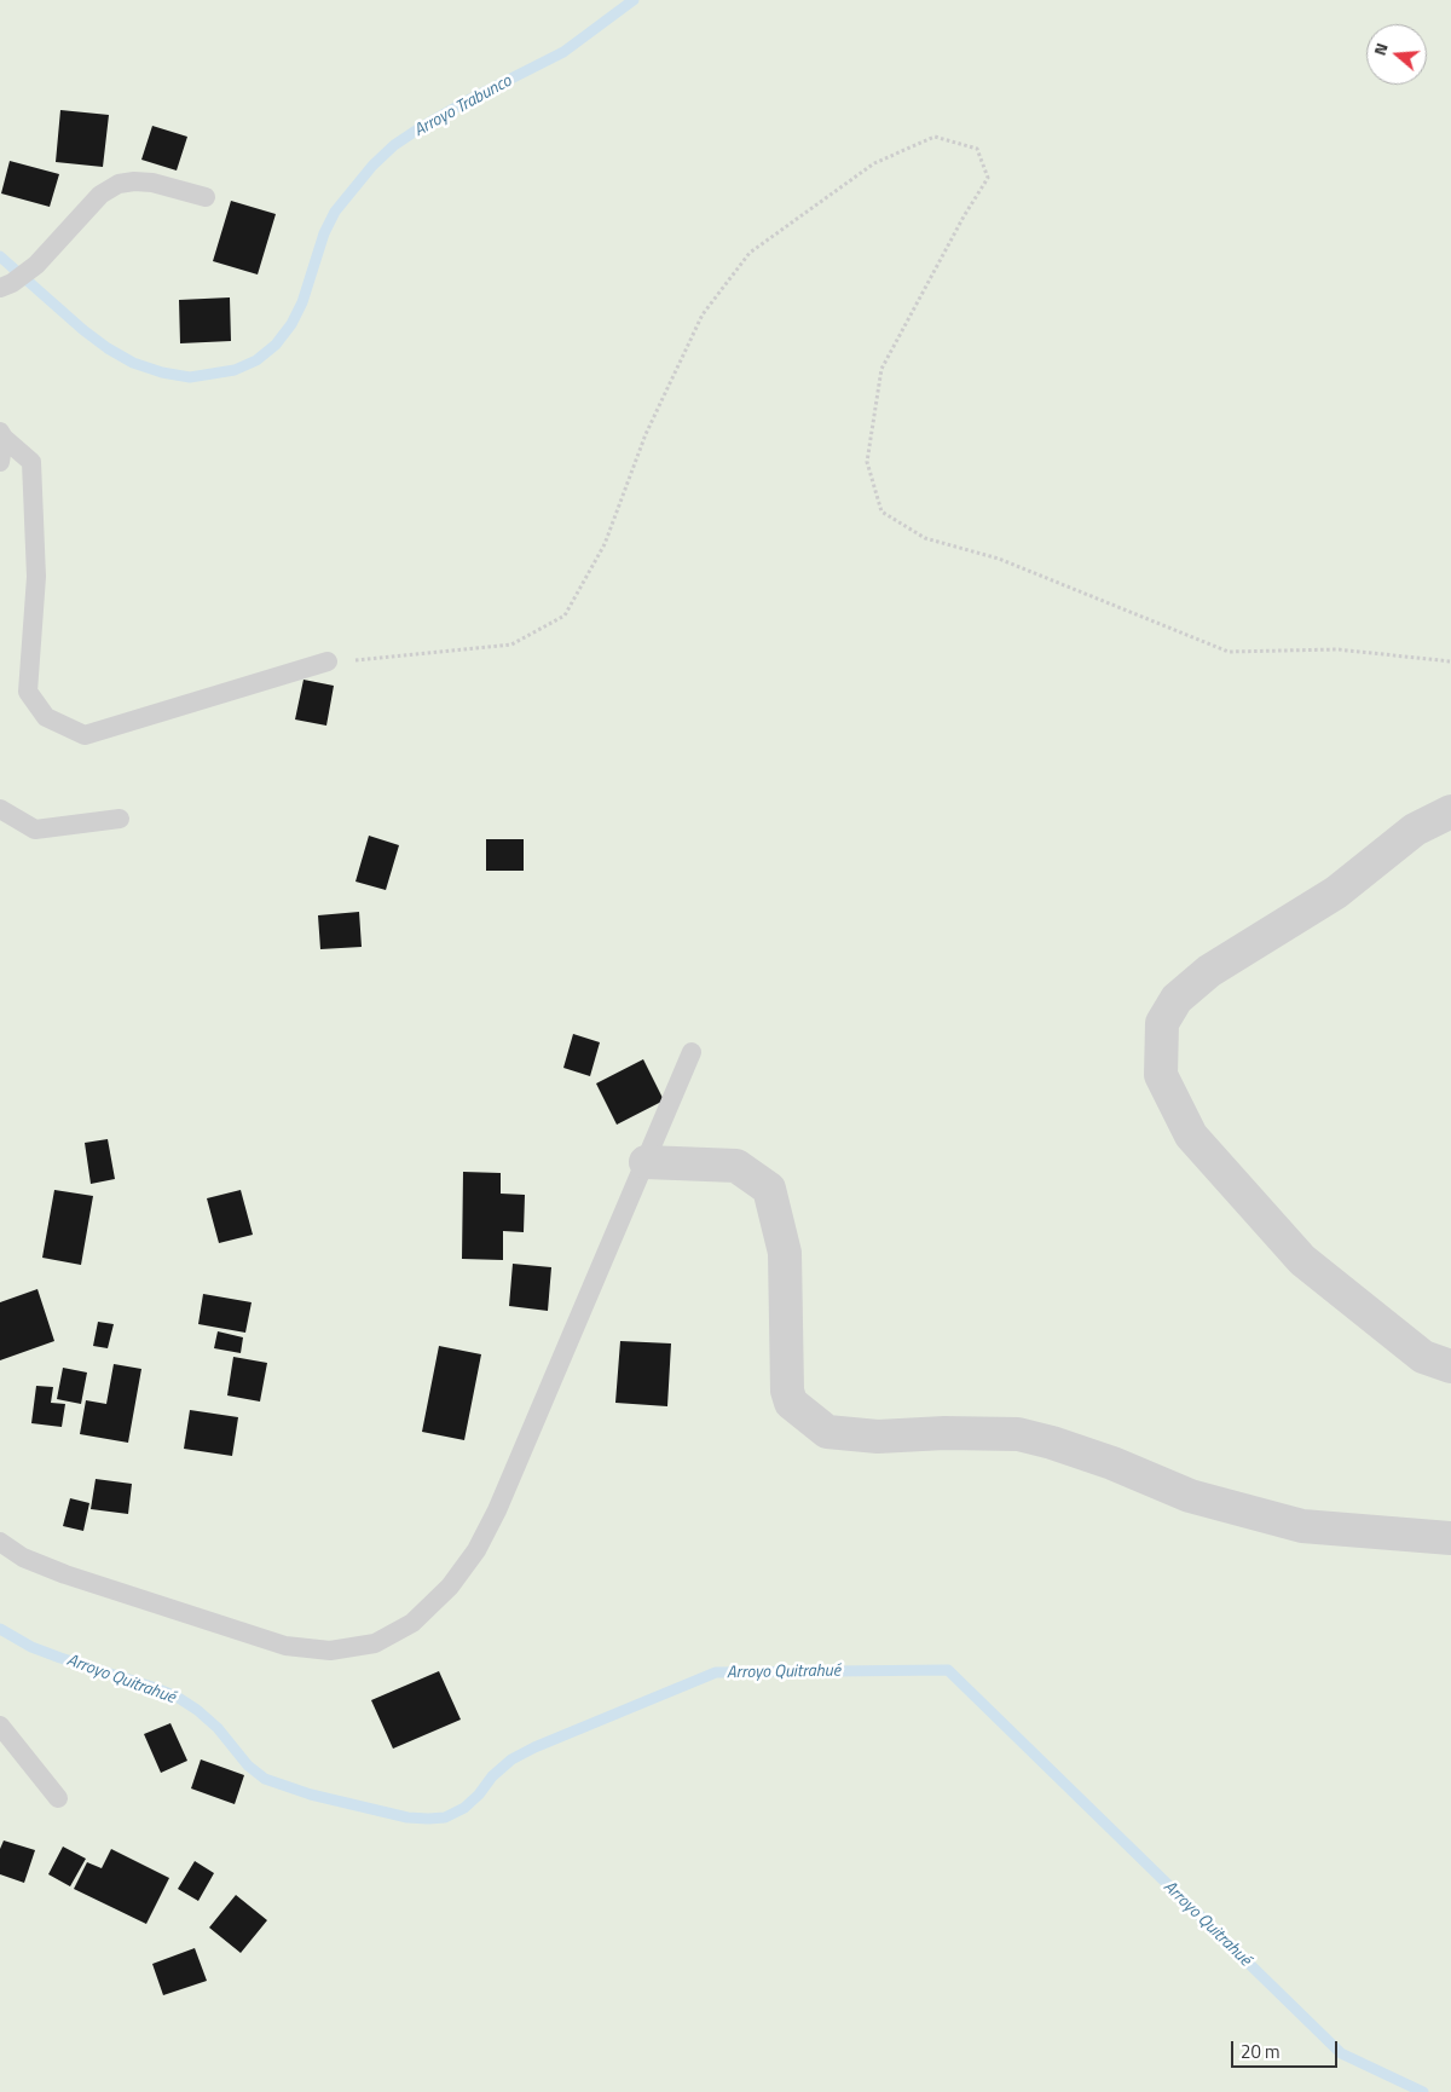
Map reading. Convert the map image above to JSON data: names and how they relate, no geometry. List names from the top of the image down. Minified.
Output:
{"water":["Arroyo Trabunco","Arroyo Quitrahué"],"scale_bar":"20 m","north":"left"}
